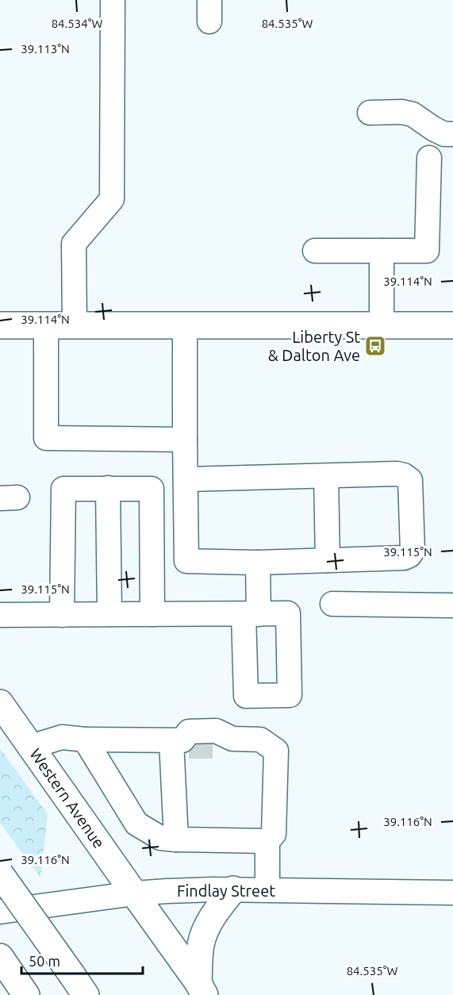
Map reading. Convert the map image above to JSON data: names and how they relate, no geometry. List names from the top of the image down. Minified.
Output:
{"streets":{"main road":["Western Avenue"],"street":["Findlay Street"]},"crossings":[["Western Avenue","Findlay Street"]],"places":{"bus stop":["Liberty St & Dalton Ave"]},"scale_bar":"50 m","coordinates":["84.534°W","84.535°W","39.113°N","39.114°N","39.115°N","39.116°N"]}
